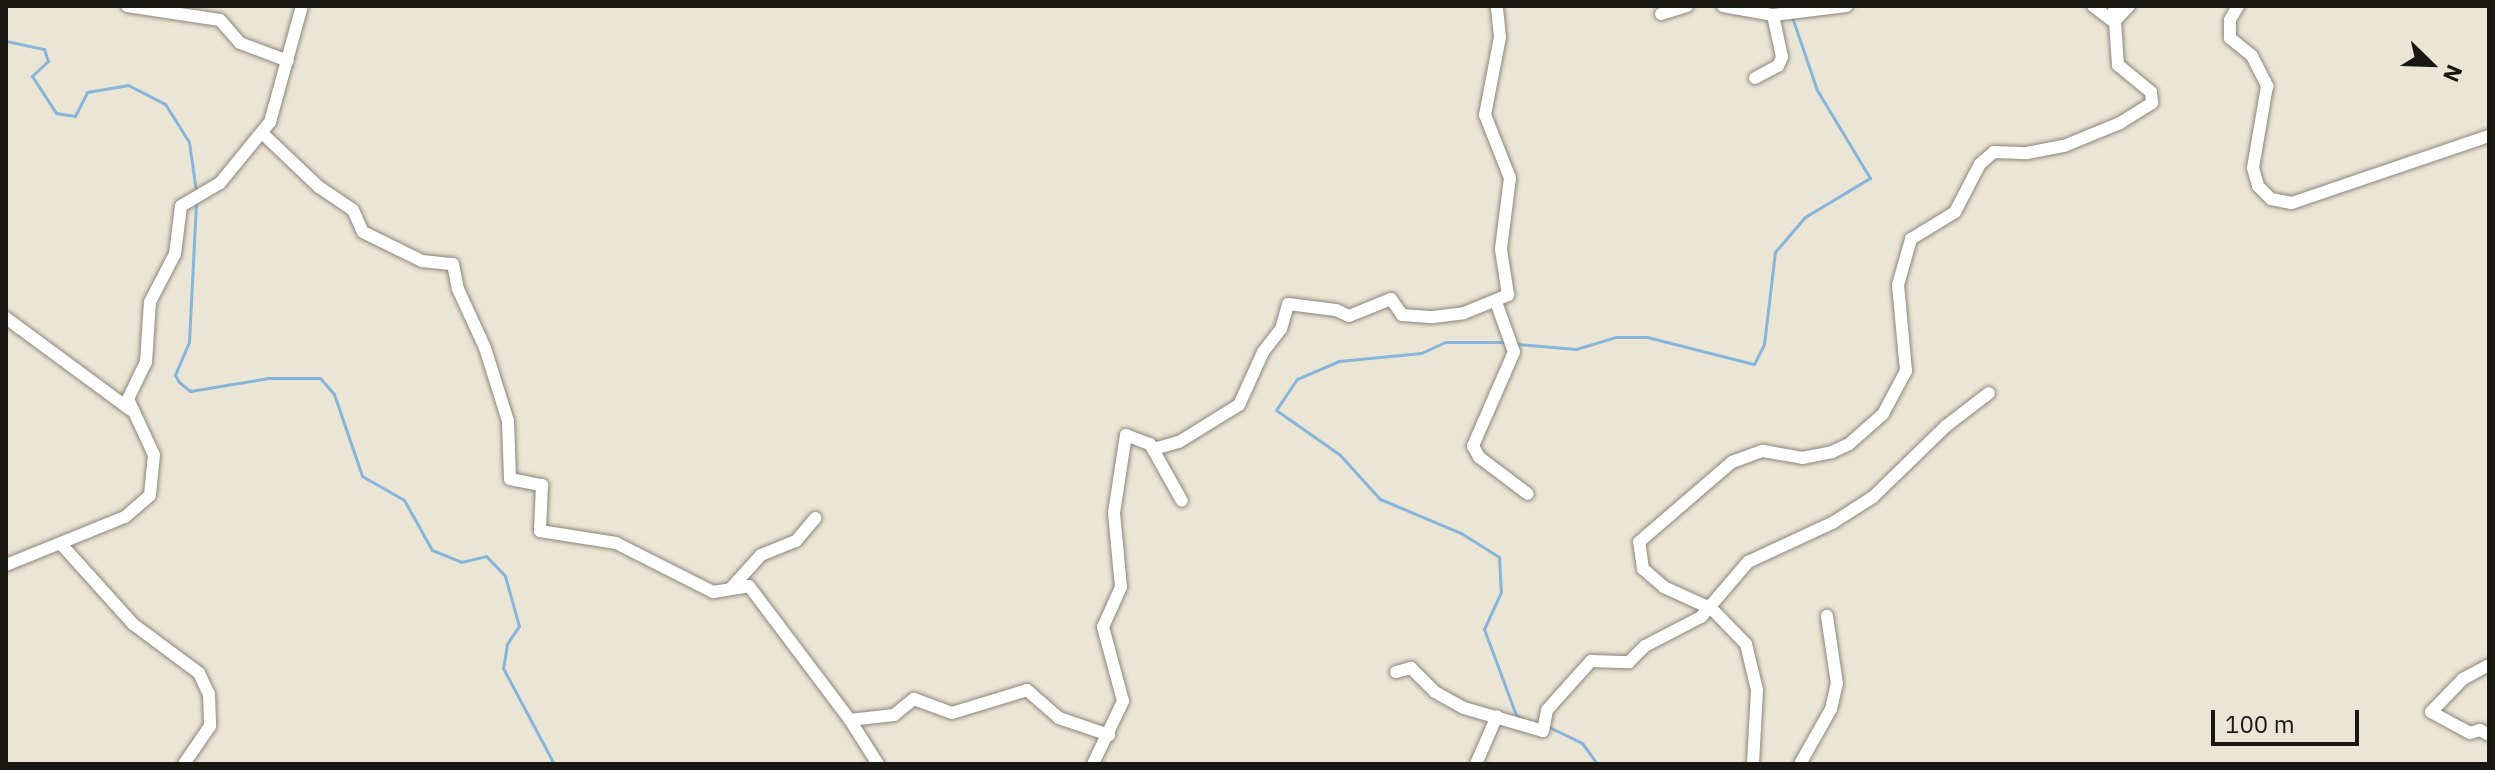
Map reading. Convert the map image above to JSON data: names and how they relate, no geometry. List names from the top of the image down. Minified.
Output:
{"scale_bar":"100 m","north":"bottom right"}
